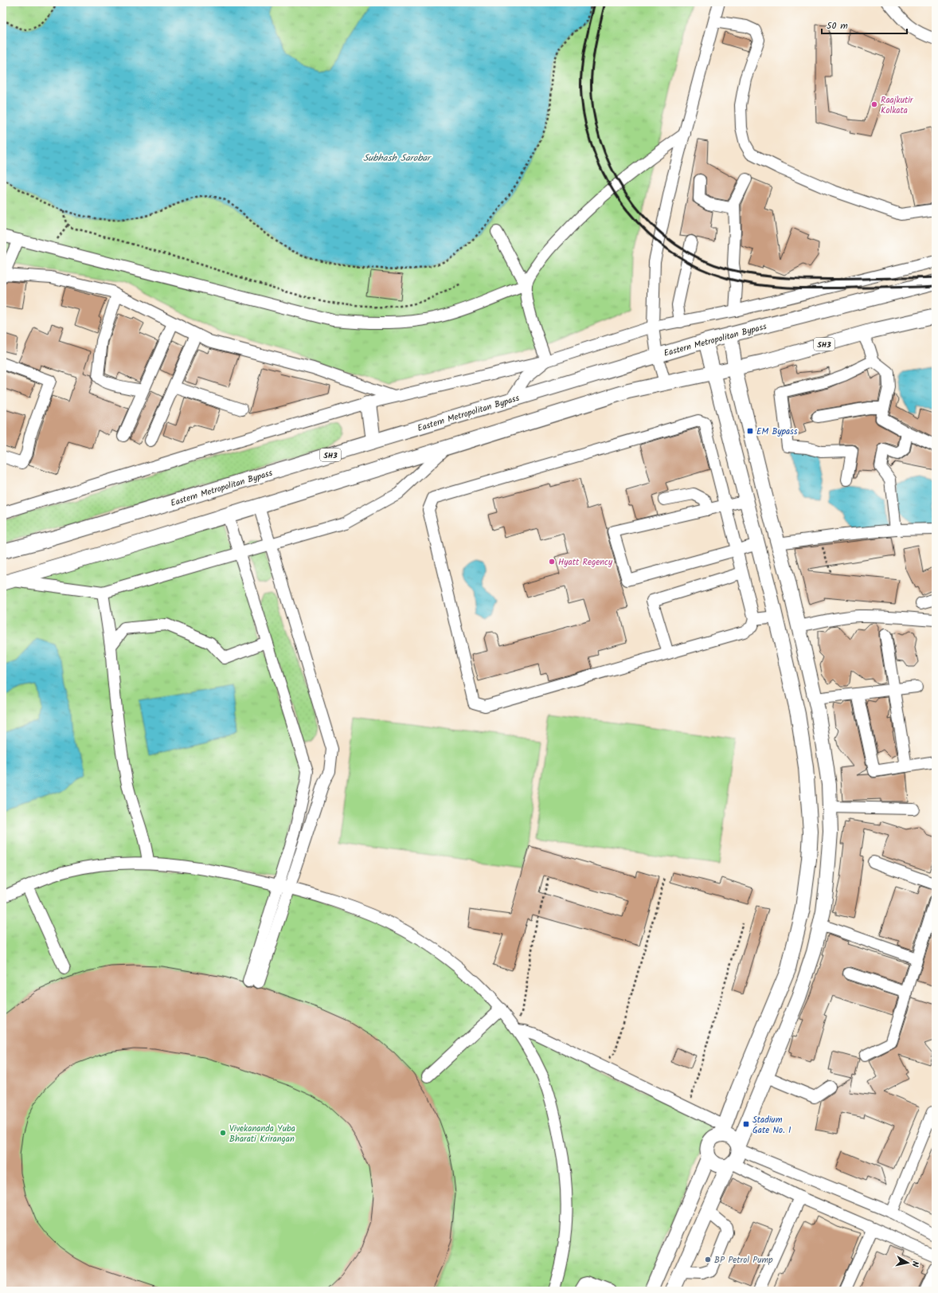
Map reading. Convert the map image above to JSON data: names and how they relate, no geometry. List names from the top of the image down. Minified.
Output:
{"streets":{"main road":["Eastern Metropolitan Bypass","SH3"]},"water":["Subhash Sarobar"],"places":{"other":["Raajkutir Kolkata","Hyatt Regency","Vivekananda Yuba Bharati Krirangan","BP Petrol Pump"],"transit":["EM Bypass","Stadium Gate No. 1"]},"scale_bar":"50 m","north":"right"}
